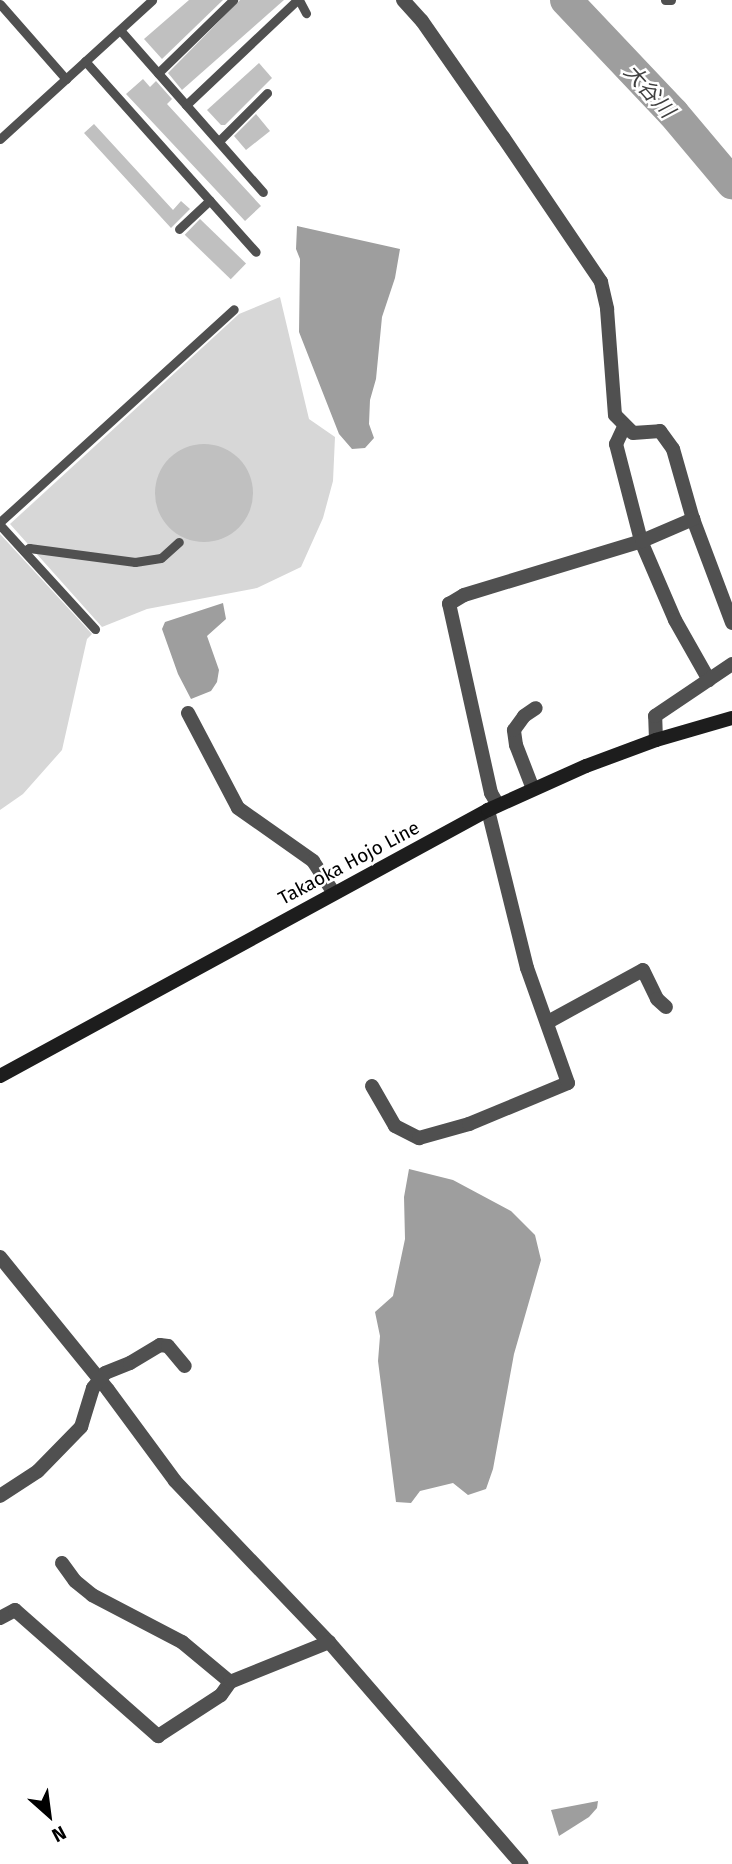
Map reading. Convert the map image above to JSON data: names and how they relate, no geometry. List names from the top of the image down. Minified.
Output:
{"streets":{"main road":["Takaoka Hojo Line"]},"water":["大谷川"],"north":"bottom right"}
